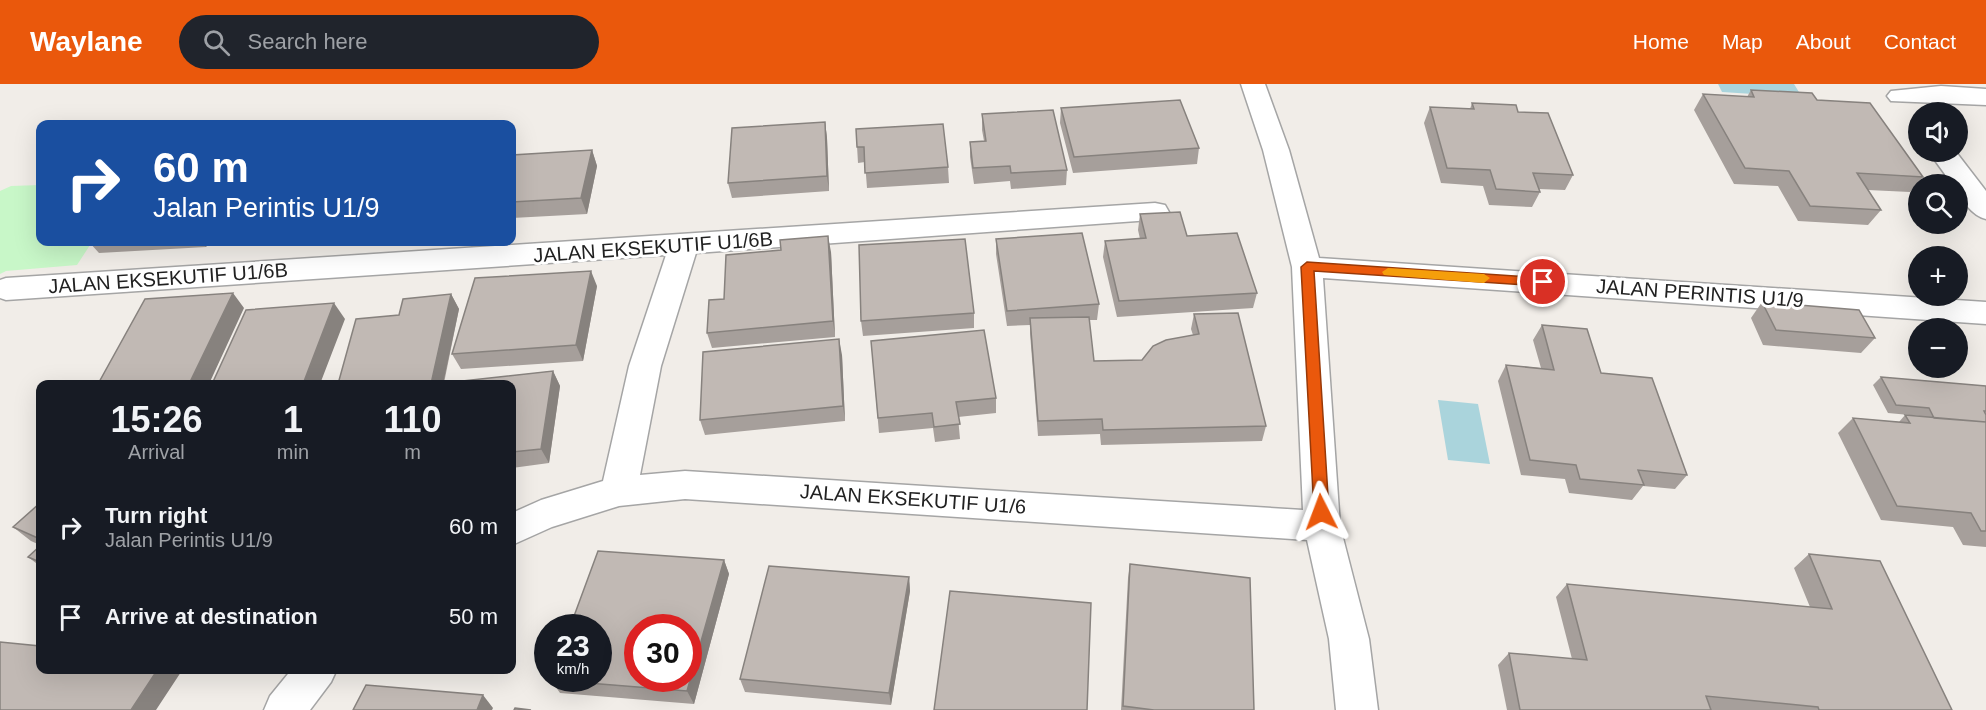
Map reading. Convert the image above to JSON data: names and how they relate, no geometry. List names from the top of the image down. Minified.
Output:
{"streets":{"street":["JALAN EKSEKUTIF U1/6B","JALAN PERINTIS U1/9","JALAN EKSEKUTIF U1/6"]},"page":{"header":"Waylane","search":"Search here","nav":["Home","Map","About","Contact"],"map_buttons":["+","−"],"turn":["60 m","Jalan Perintis U1/9"],"eta":["15:26","Arrival","1","min","110","m"],"list":[{"name":"Turn right","note":"Jalan Perintis U1/9","value":"60 m"},{"name":"Arrive at destination","value":"50 m"}],"speed":"23 km/h","limit":"30"}}
